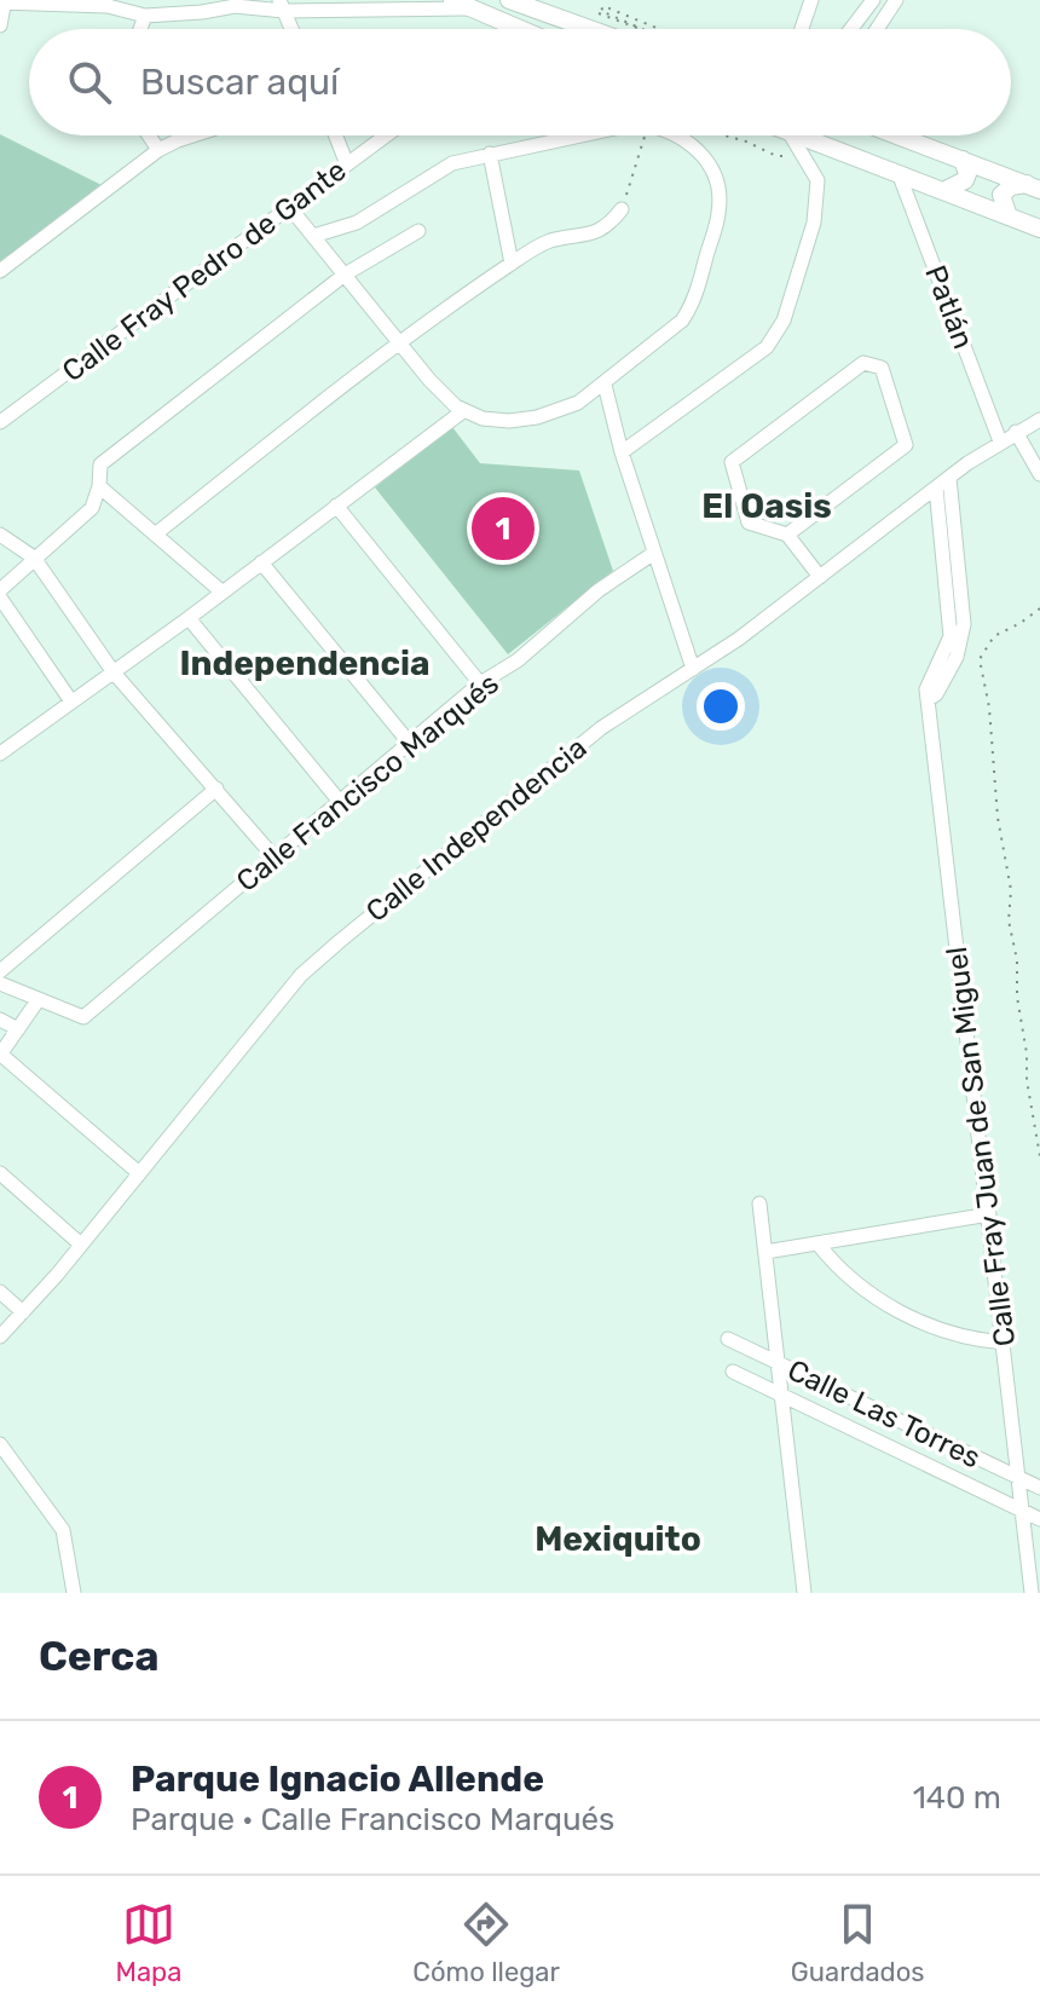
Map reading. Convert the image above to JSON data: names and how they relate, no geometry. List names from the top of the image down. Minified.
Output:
{"streets":{"street":["Calle Fray Pedro de Gante","Patlán","Calle Francisco Marqués","Calle Independencia","Calle Fray Juan de San Miguel","Calle Las Torres"]},"crossings":[["Patlán","Calle Independencia"],["Calle Independencia","Calle Fray Juan de San Miguel"],["Calle Fray Juan de San Miguel","Calle Las Torres"]],"districts":["El Oasis","Independencia","Mexiquito"],"page":{"search":"Buscar aquí","pins":"1","heading":"Cerca","list":[{"mark":"1","name":"Parque Ignacio Allende","note":"Parque · Calle Francisco Marqués","value":"140 m"}],"nav":["Mapa","Cómo llegar","Guardados"]}}
